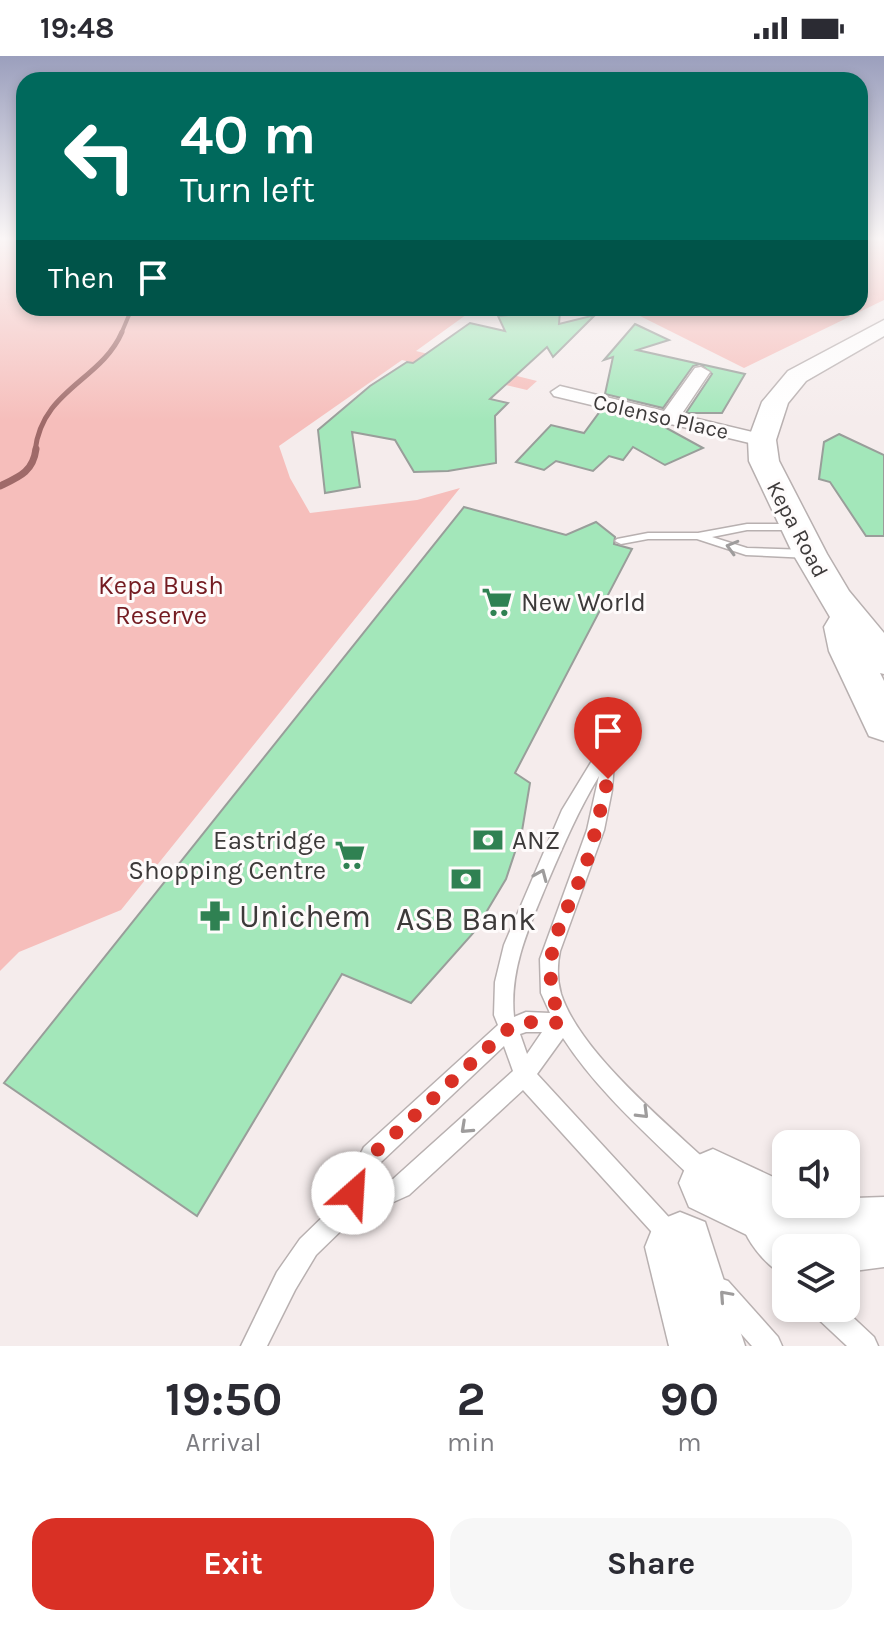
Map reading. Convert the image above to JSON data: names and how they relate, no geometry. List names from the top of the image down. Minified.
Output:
{"streets":{"main road":["Kepa Road"],"street":["Colenso Place"]},"crossings":[["Colenso Place","Kepa Road"]],"parks":["Kepa Bush Reserve"],"places":{"supermarket":["New World","Eastridge Shopping Centre"],"bank":["ANZ","ASB Bank"],"pharmacy":["Unichem"]},"page":{"status":"19:48","turn":["40 m","Turn left"],"then":"Then","eta":["19:50","Arrival","2","min","90","m"],"buttons":["Exit","Share"]}}
